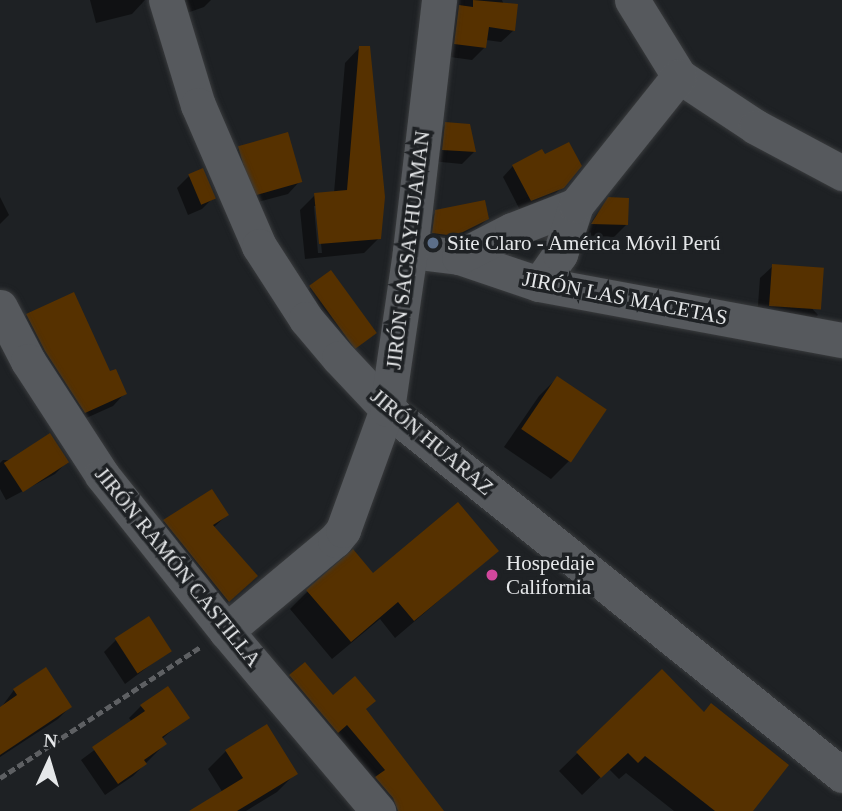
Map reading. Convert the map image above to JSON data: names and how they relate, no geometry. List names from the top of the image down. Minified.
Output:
{"streets":{"street":["JIRÓN SACSAYHUAMAN","JIRÓN LAS MACETAS","JIRÓN HUARAZ","JIRÓN RAMÓN CASTILLA"]},"crossings":[["JIRÓN SACSAYHUAMAN","JIRÓN LAS MACETAS"],["JIRÓN SACSAYHUAMAN","JIRÓN HUARAZ"],["JIRÓN SACSAYHUAMAN","JIRÓN RAMÓN CASTILLA"]],"places":["Site Claro - América Móvil Perú","Hospedaje California"],"north":"top"}
